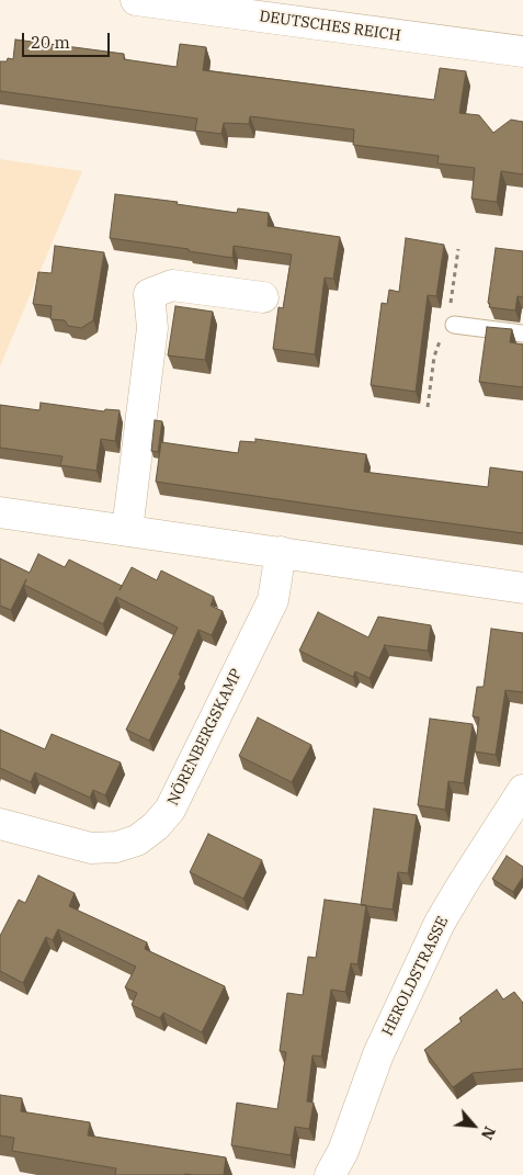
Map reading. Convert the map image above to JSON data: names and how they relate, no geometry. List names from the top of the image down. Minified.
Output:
{"streets":{"street":["DEUTSCHES REICH","NÖRENBERGSKAMP","HEROLDSTRASSE"]},"scale_bar":"20 m","north":"bottom right"}
